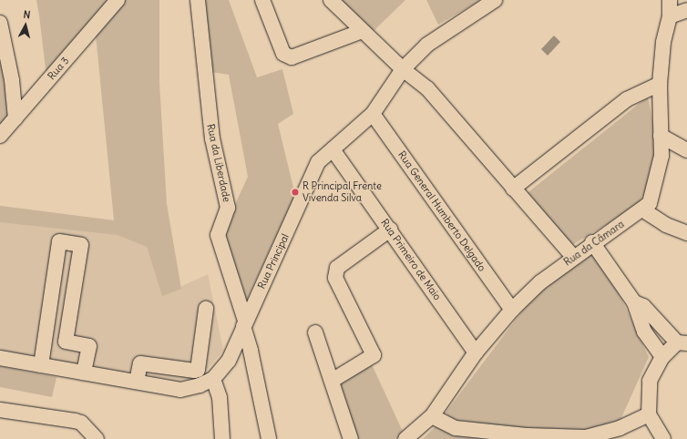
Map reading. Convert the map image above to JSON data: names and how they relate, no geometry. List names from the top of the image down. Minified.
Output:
{"streets":{"street":["Rua 3","Rua da Liberdade","Rua General Humberto Delgado","Rua da Câmara","Rua Primeiro de Maio","Rua Principal"]},"crossings":[["Rua da Liberdade","Rua Principal"],["Rua General Humberto Delgado","Rua da Câmara"],["Rua General Humberto Delgado","Rua Principal"],["Rua da Câmara","Rua Primeiro de Maio"],["Rua Primeiro de Maio","Rua Principal"]],"places":["R Principal Frente Vivenda Silva"],"north":"top"}
